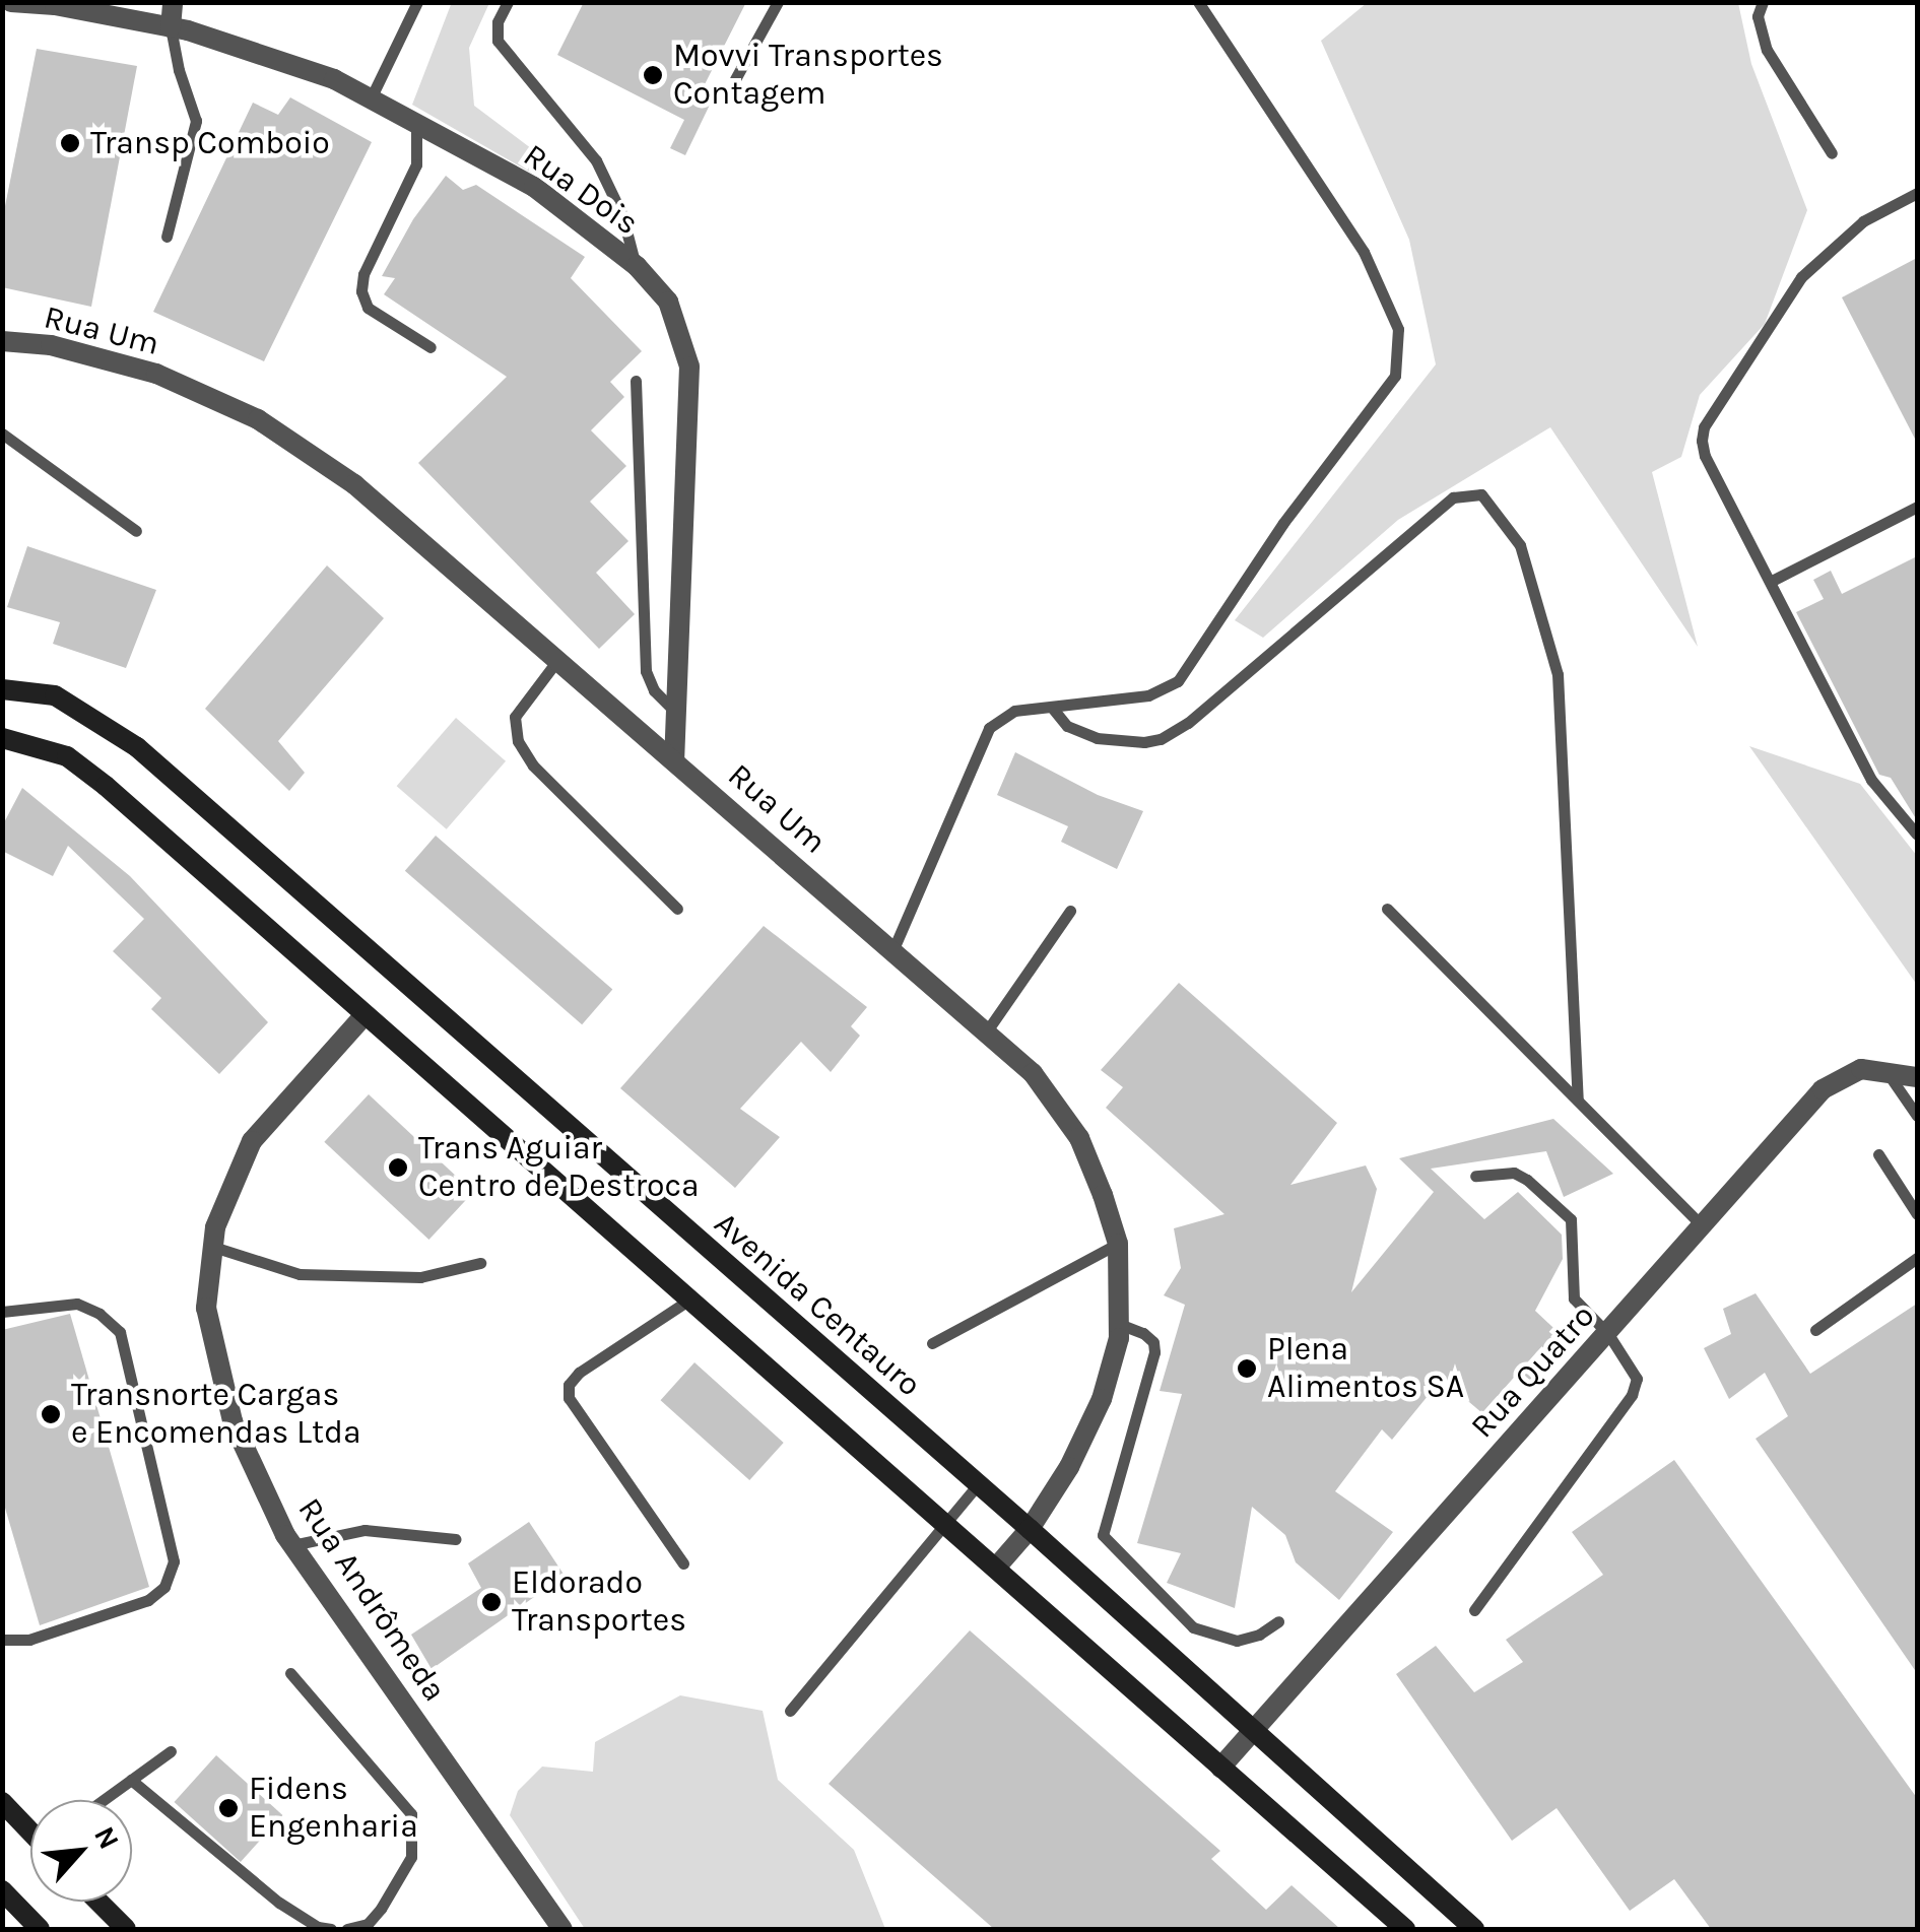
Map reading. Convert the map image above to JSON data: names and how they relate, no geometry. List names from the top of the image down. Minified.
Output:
{"streets":{"street":["Rua Dois","Rua Um","Avenida Centauro","Rua Quatro","Rua Andrômeda"]},"crossings":[["Rua Dois","Rua Um"],["Rua Um","Avenida Centauro"],["Avenida Centauro","Rua Quatro"]],"places":["Movvi Transportes Contagem","Transp Comboio","Trans Aguiar Centro de Destroca","Plena Alimentos SA","Transnorte Cargas e Encomendas Ltda","Eldorado Transportes","Fidens Engenharia"],"north":"top right"}
